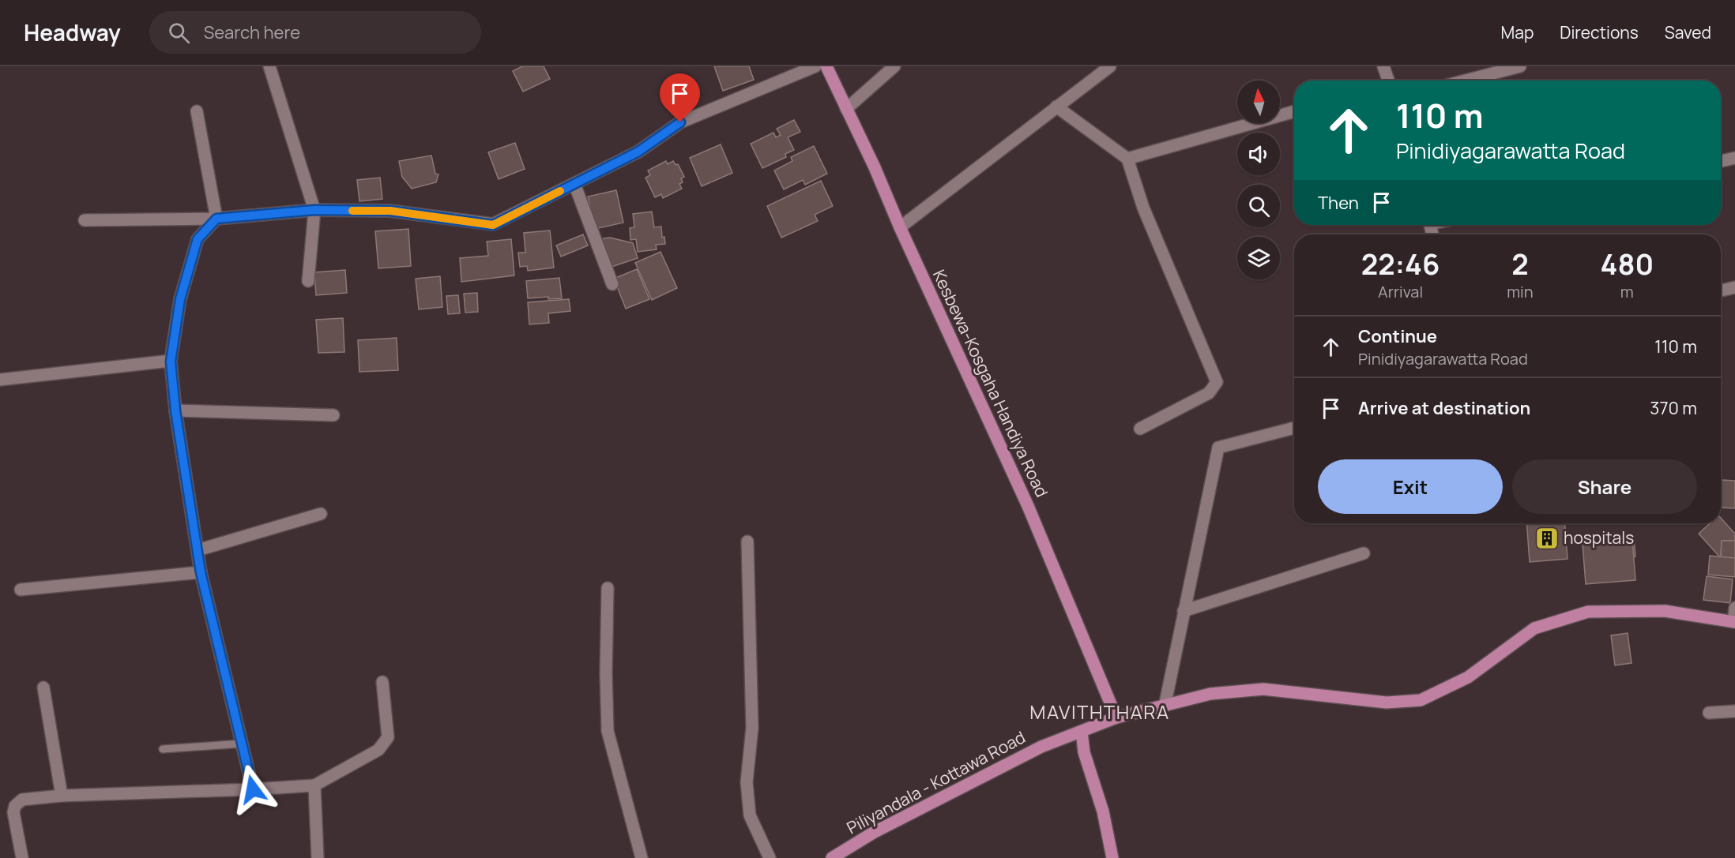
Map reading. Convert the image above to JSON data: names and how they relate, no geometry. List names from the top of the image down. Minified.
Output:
{"streets":{"main road":["Kesbewa-Kosgaha Handiya Road","Piliyandala - Kottawa Road"]},"crossings":[["Kesbewa-Kosgaha Handiya Road","Piliyandala - Kottawa Road"]],"districts":["MAVITHTHARA"],"places":{"building":["hospitals"]},"north":"top","page":{"header":"Headway","search":"Search here","nav":["Map","Directions","Saved"],"turn":["110 m","Pinidiyagarawatta Road"],"then":"Then","eta":["22:46","Arrival","2","min","480","m"],"list":[{"name":"Continue","note":"Pinidiyagarawatta Road","value":"110 m"},{"name":"Arrive at destination","value":"370 m"}],"buttons":["Exit","Share"]}}
